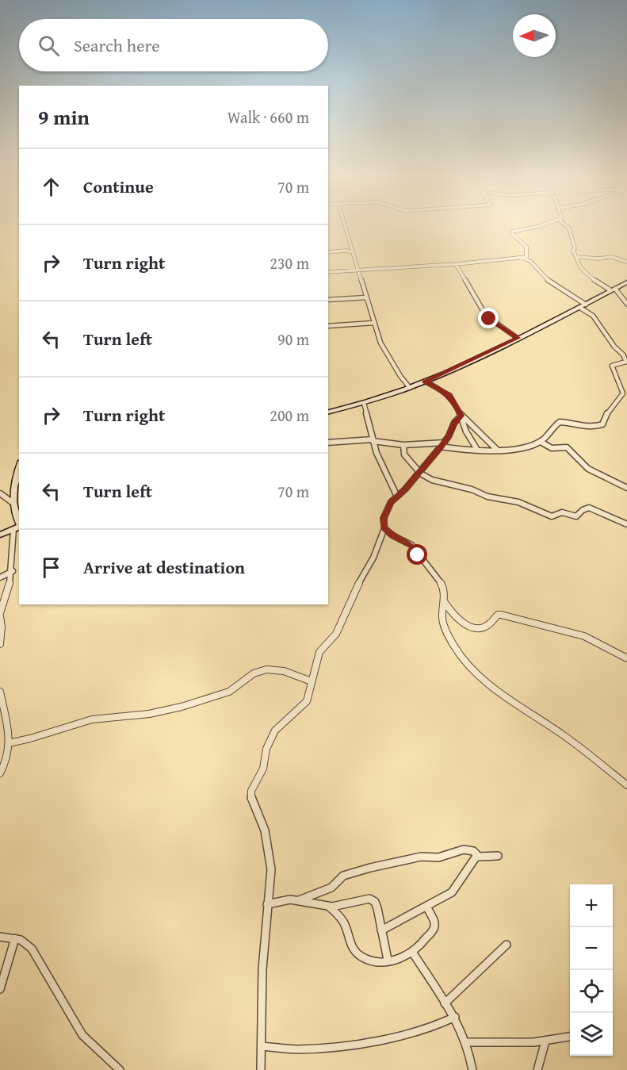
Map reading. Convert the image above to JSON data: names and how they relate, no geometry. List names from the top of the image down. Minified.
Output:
{"north":"left","page":{"search":"Search here","heading":["9 min","Walk · 660 m"],"list":[["Continue","70 m"],["Turn right","230 m"],["Turn left","90 m"],["Turn right","200 m"],["Turn left","70 m"],"Arrive at destination"],"map_buttons":["+","−"]}}
